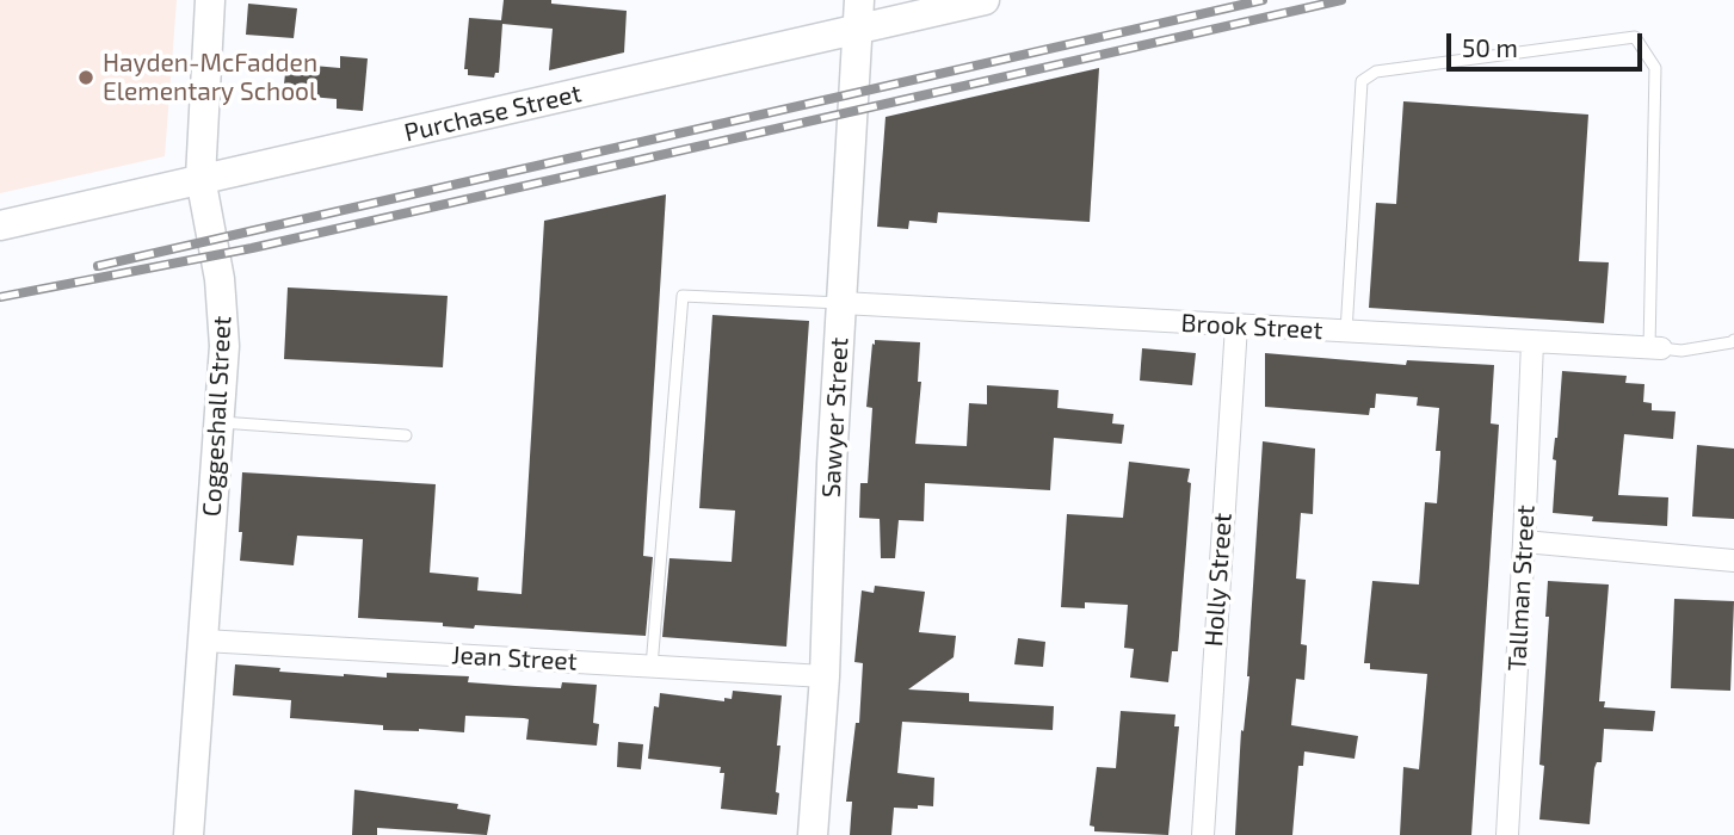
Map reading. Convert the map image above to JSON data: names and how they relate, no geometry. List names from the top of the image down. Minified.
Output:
{"streets":{"street":["Purchase Street","Brook Street","Coggeshall Street","Sawyer Street","Holly Street","Tallman Street","Jean Street"]},"crossings":[["Purchase Street","Coggeshall Street"],["Purchase Street","Sawyer Street"],["Brook Street","Sawyer Street"],["Brook Street","Holly Street"],["Brook Street","Tallman Street"],["Coggeshall Street","Jean Street"],["Sawyer Street","Jean Street"]],"places":["Hayden-McFadden Elementary School"],"scale_bar":"50 m"}
